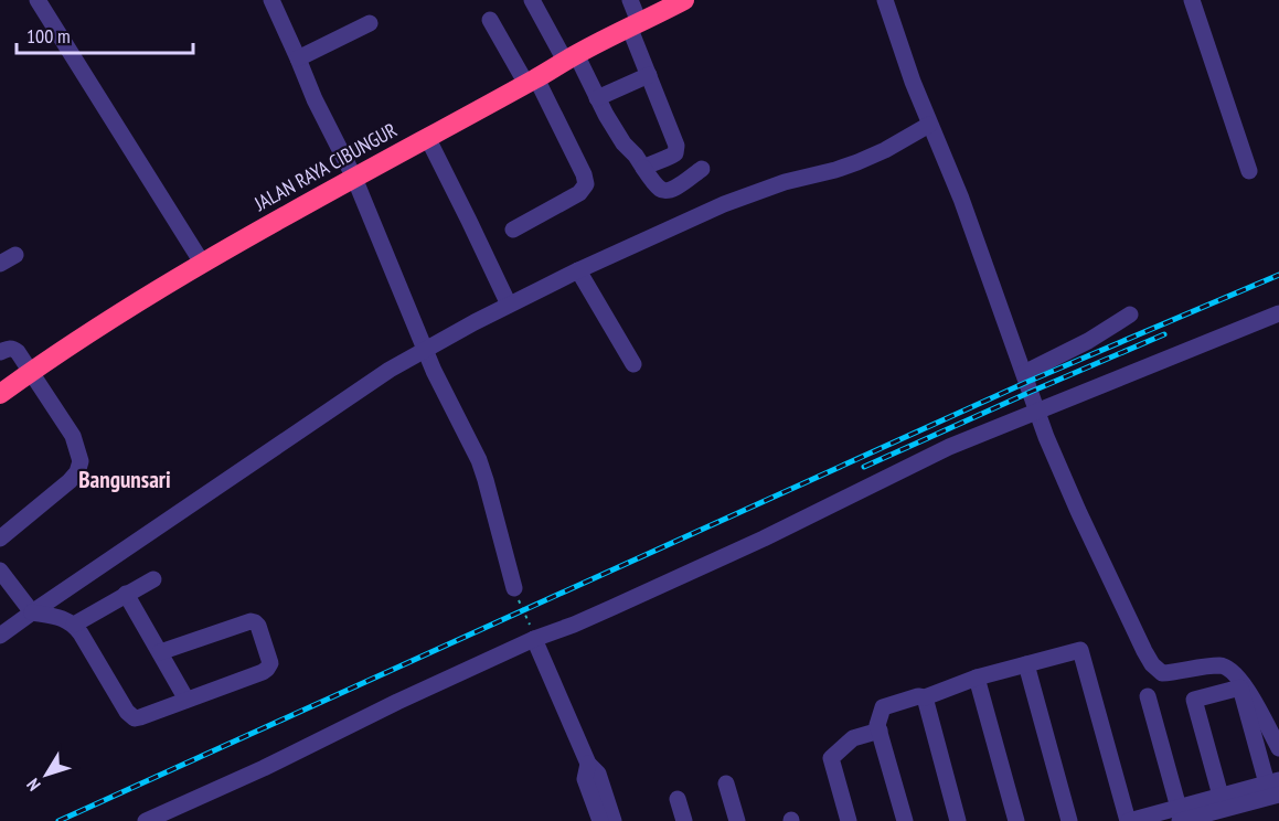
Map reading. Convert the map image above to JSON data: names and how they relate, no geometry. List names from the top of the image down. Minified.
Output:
{"streets":{"highway":["JALAN RAYA CIBUNGUR"]},"districts":["Bangunsari"],"scale_bar":"100 m","north":"bottom left"}
